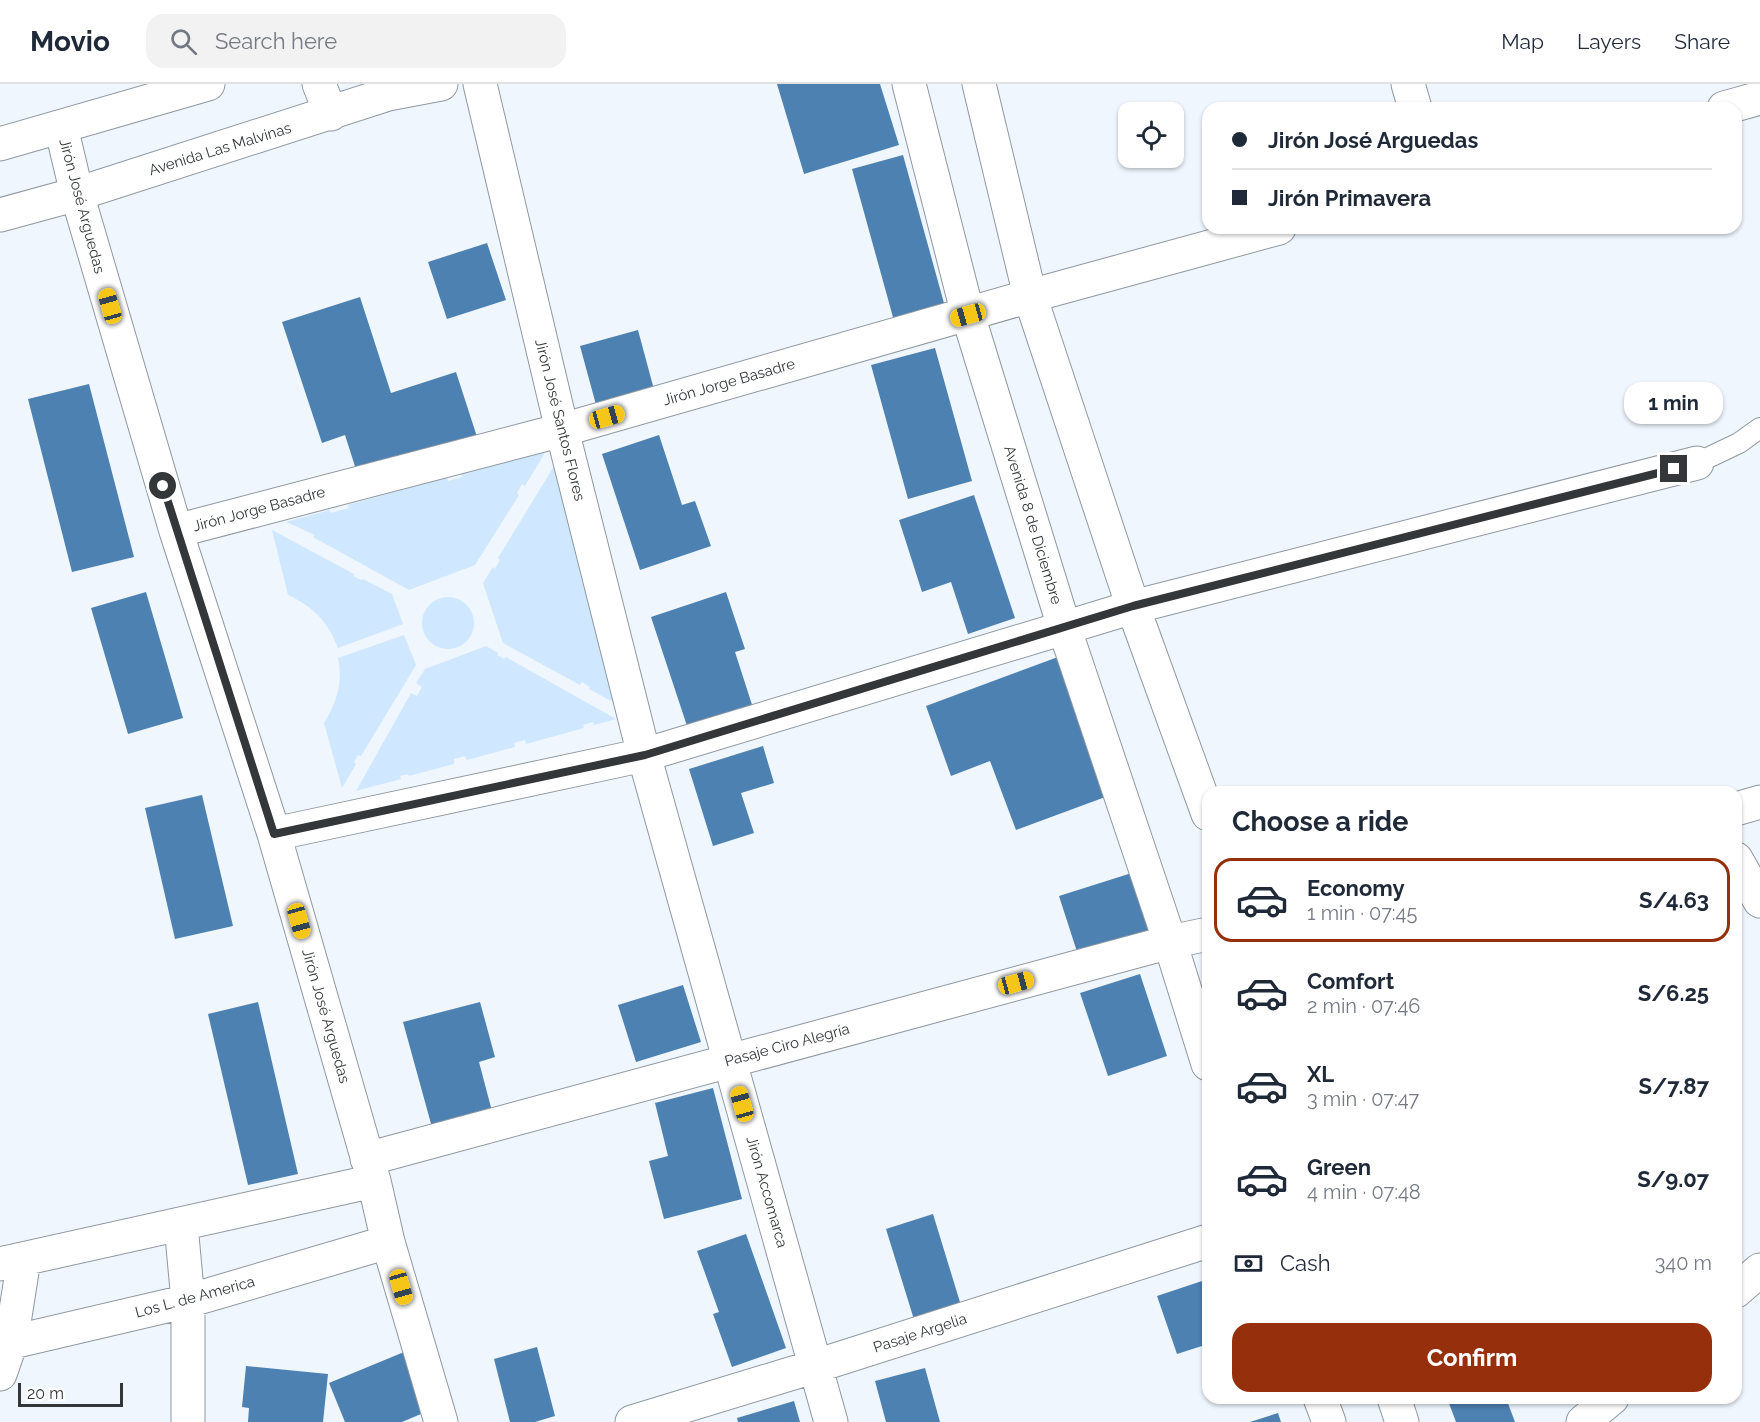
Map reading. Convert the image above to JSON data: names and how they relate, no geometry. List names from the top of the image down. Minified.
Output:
{"streets":{"street":["Avenida Las Malvinas","Jirón José Arguedas","Jirón Jorge Basadre","Jirón José Santos Flores","Avenida 8 de Diciembre","Pasaje Ciro Alegría","Jirón Accomarca","Los L. de America","Pasaje Argelia"]},"crossings":[["Avenida Las Malvinas","Jirón José Arguedas"],["Jirón José Arguedas","Jirón Jorge Basadre"],["Jirón José Arguedas","Pasaje Ciro Alegría"],["Jirón José Arguedas","Los L. de America"],["Jirón Jorge Basadre","Jirón José Santos Flores"],["Jirón Jorge Basadre","Avenida 8 de Diciembre"],["Jirón José Santos Flores","Jirón Accomarca"],["Avenida 8 de Diciembre","Pasaje Ciro Alegría"],["Pasaje Ciro Alegría","Jirón Accomarca"],["Jirón Accomarca","Pasaje Argelia"]],"scale_bar":"20 m","page":{"header":"Movio","search":"Search here","nav":["Map","Layers","Share"],"banner":["Jirón José Arguedas","Jirón Primavera"],"bubble":"1 min","heading":"Choose a ride","list":[{"name":"Economy","note":"1 min · 07:45","value":"S/4.63"},{"name":"Comfort","note":"2 min · 07:46","value":"S/6.25"},{"name":"XL","note":"3 min · 07:47","value":"S/7.87"},{"name":"Green","note":"4 min · 07:48","value":"S/9.07"}],"pay":["Cash","340 m"],"buttons":"Confirm","scale":"20 m"}}
